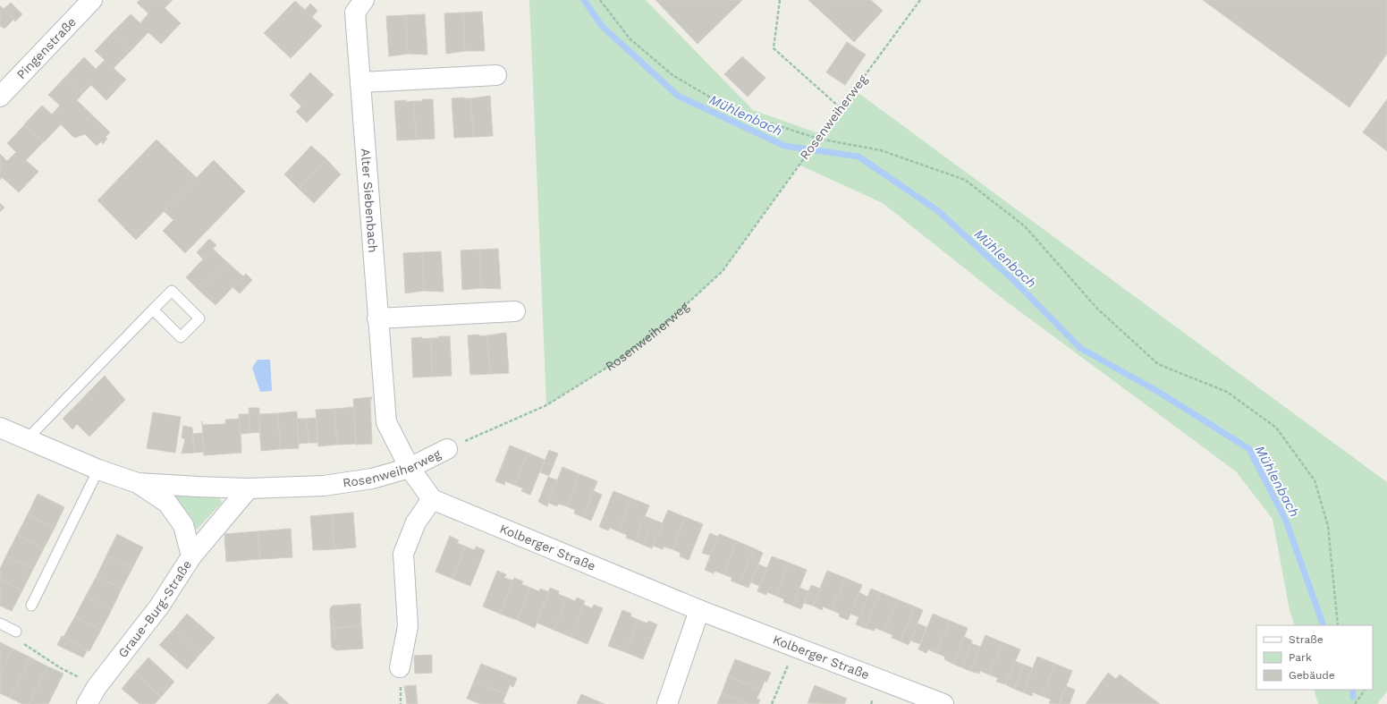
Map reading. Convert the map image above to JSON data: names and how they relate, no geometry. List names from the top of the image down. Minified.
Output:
{"streets":{"street":["Pingenstraße","Rosenweiherweg","Alter Siebenbach","Kolberger Straße","Graue-Burg-Straße"]},"crossings":[["Rosenweiherweg","Alter Siebenbach"],["Rosenweiherweg","Graue-Burg-Straße"]],"water":["Mühlenbach"],"legend":["Straße","Park","Gebäude"]}
